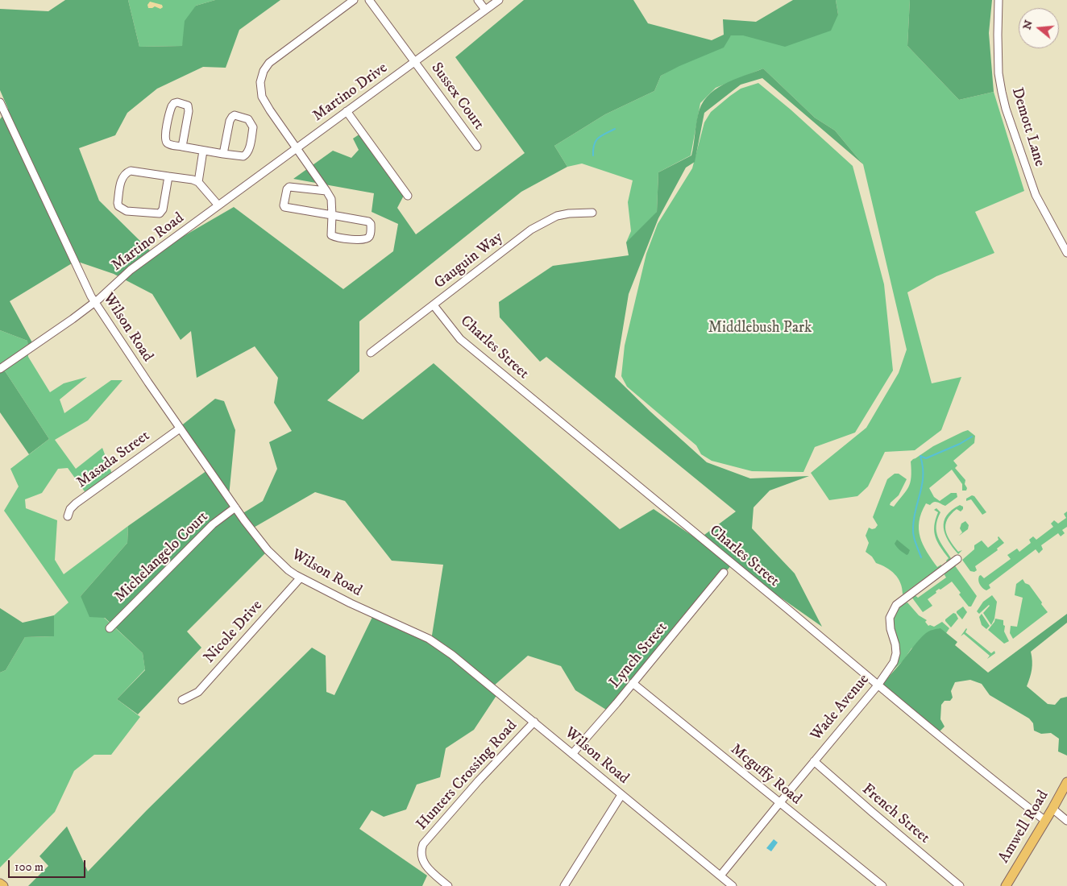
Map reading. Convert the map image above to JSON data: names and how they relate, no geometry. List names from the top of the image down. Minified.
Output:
{"streets":{"main road":["Amwell Road"],"street":["Martino Drive","Sussex Court","Demott Lane","Martino Road","Gauguin Way","Wilson Road","Charles Street","Masada Street","Michelangelo Court","Nicole Drive","Lynch Street","Wade Avenue","Mcguffy Road","Hunters Crossing Road","French Street"]},"crossings":[["Martino Drive","Sussex Court"],["Martino Drive","Martino Road"],["Martino Road","Wilson Road"],["Gauguin Way","Charles Street"],["Wilson Road","Masada Street"],["Wilson Road","Michelangelo Court"],["Wilson Road","Nicole Drive"],["Wilson Road","Lynch Street"],["Wilson Road","Wade Avenue"],["Wilson Road","Hunters Crossing Road"],["Charles Street","Wade Avenue"],["Charles Street","Amwell Road"],["Lynch Street","Mcguffy Road"],["Wade Avenue","Mcguffy Road"],["Wade Avenue","French Street"]],"parks":["Middlebush Park"],"scale_bar":"100 m","north":"left"}
